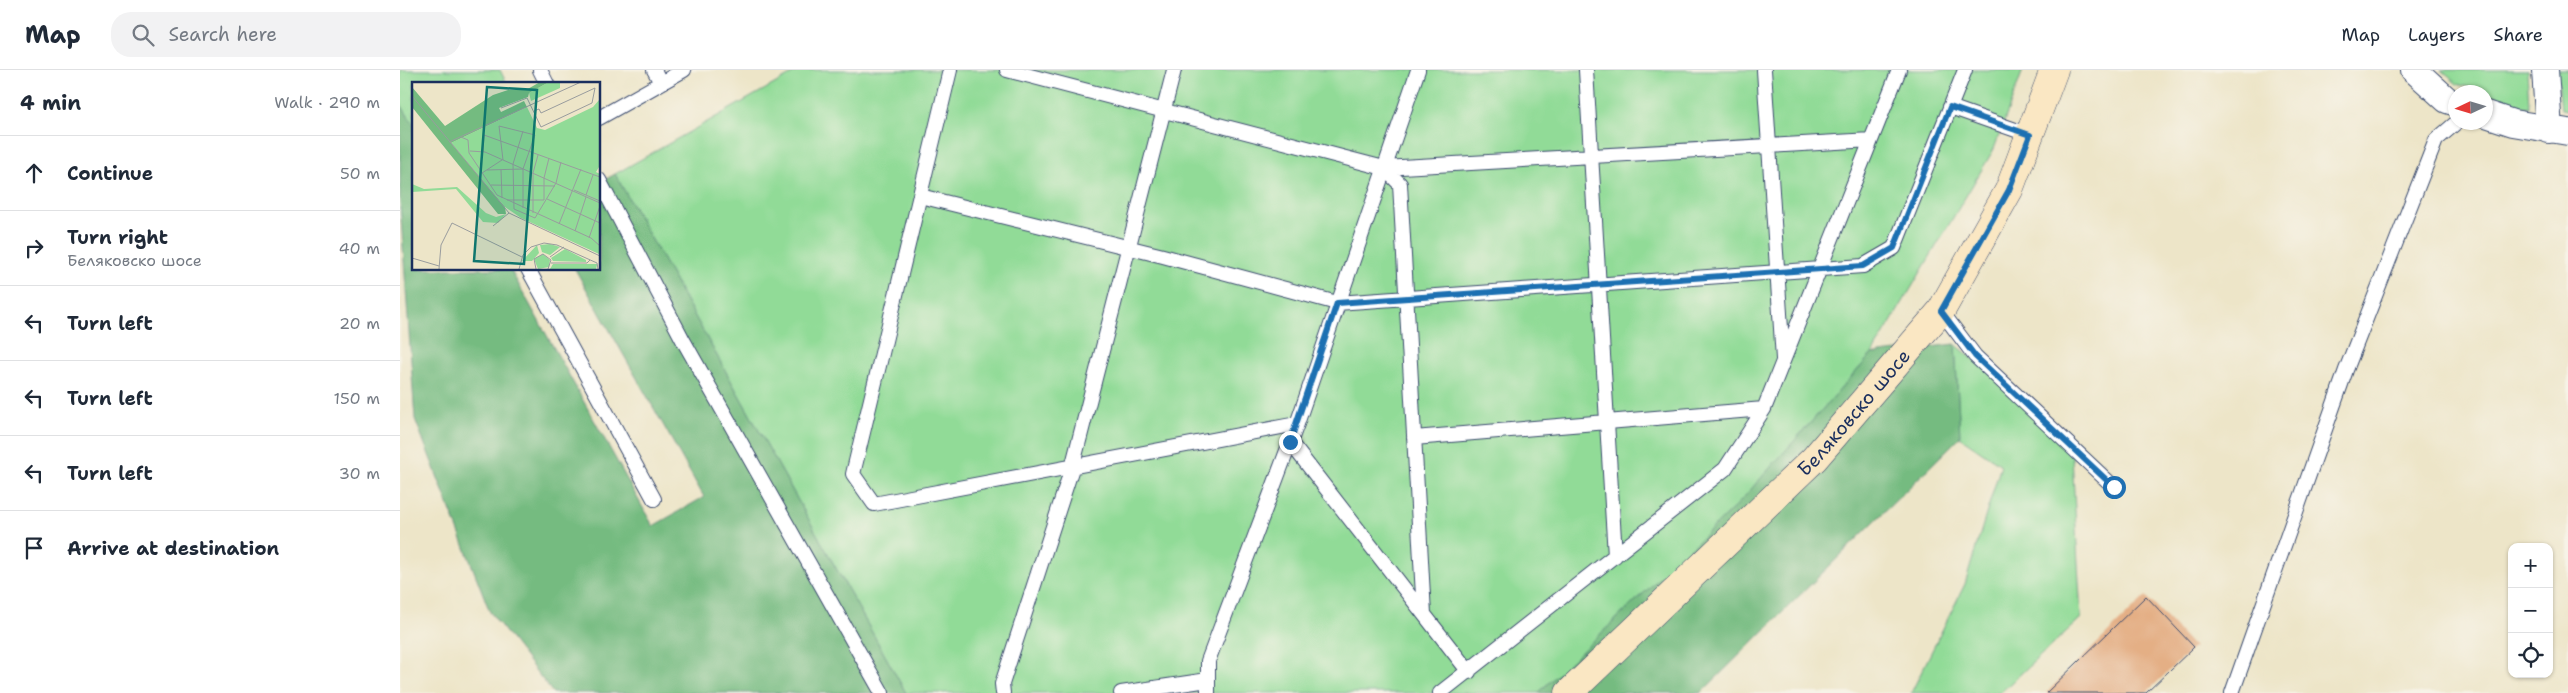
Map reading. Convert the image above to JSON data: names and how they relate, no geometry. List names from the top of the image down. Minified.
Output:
{"streets":{"street":["Беляковско шосе"]},"north":"left","page":{"header":"Map","search":"Search here","nav":["Map","Layers","Share"],"heading":["4 min","Walk · 290 m"],"list":[["Continue","50 m"],["Turn right","Беляковско шосе","40 m"],["Turn left","20 m"],["Turn left","150 m"],["Turn left","30 m"],"Arrive at destination"],"map_buttons":["+","−"]}}
